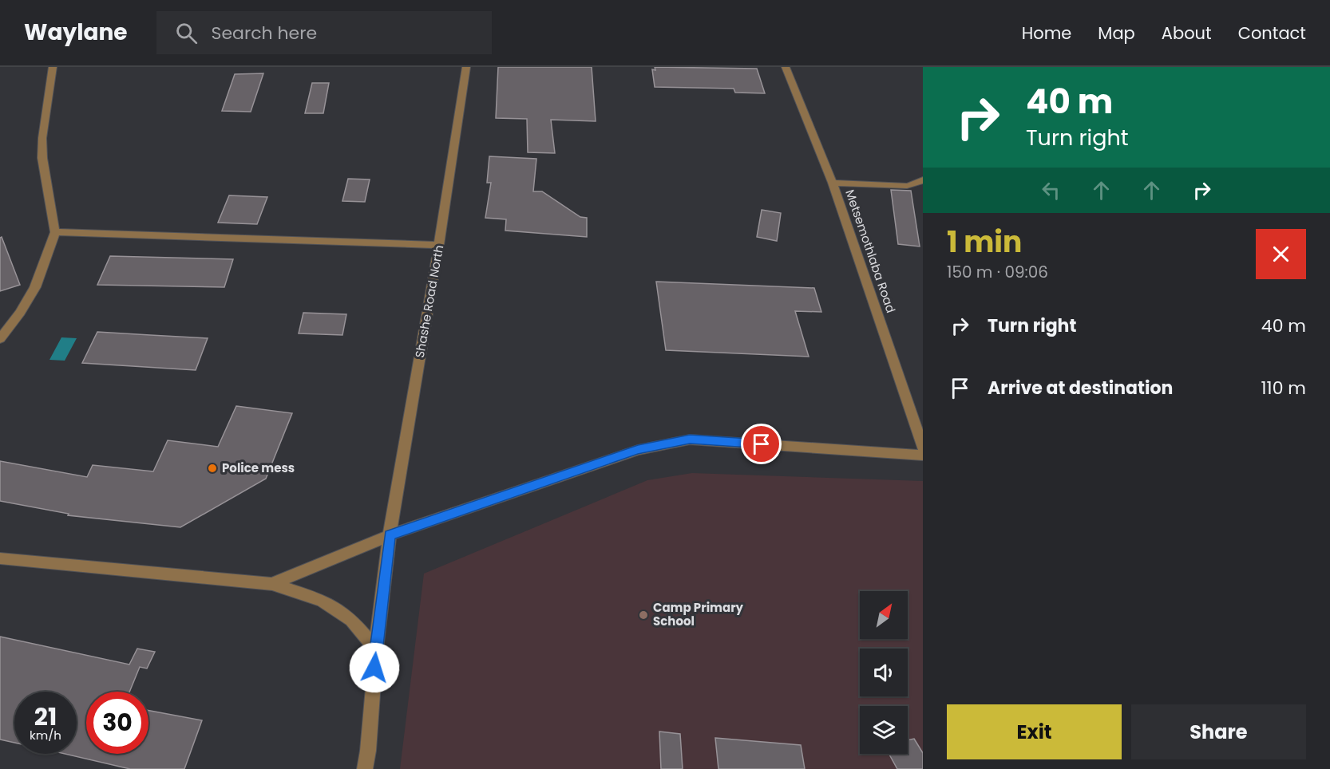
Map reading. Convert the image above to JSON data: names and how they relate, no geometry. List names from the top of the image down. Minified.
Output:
{"streets":{"street":["Metsemothlaba Road","Shashe Road North"]},"places":["Police mess","Camp Primary School"],"north":"top right","page":{"header":"Waylane","search":"Search here","nav":["Home","Map","About","Contact"],"turn":["40 m","Turn right"],"heading":["1 min","150 m · 09:06"],"list":[{"name":"Turn right","value":"40 m"},{"name":"Arrive at destination","value":"110 m"}],"speed":"21 km/h","limit":"30","buttons":["Exit","Share"]}}
